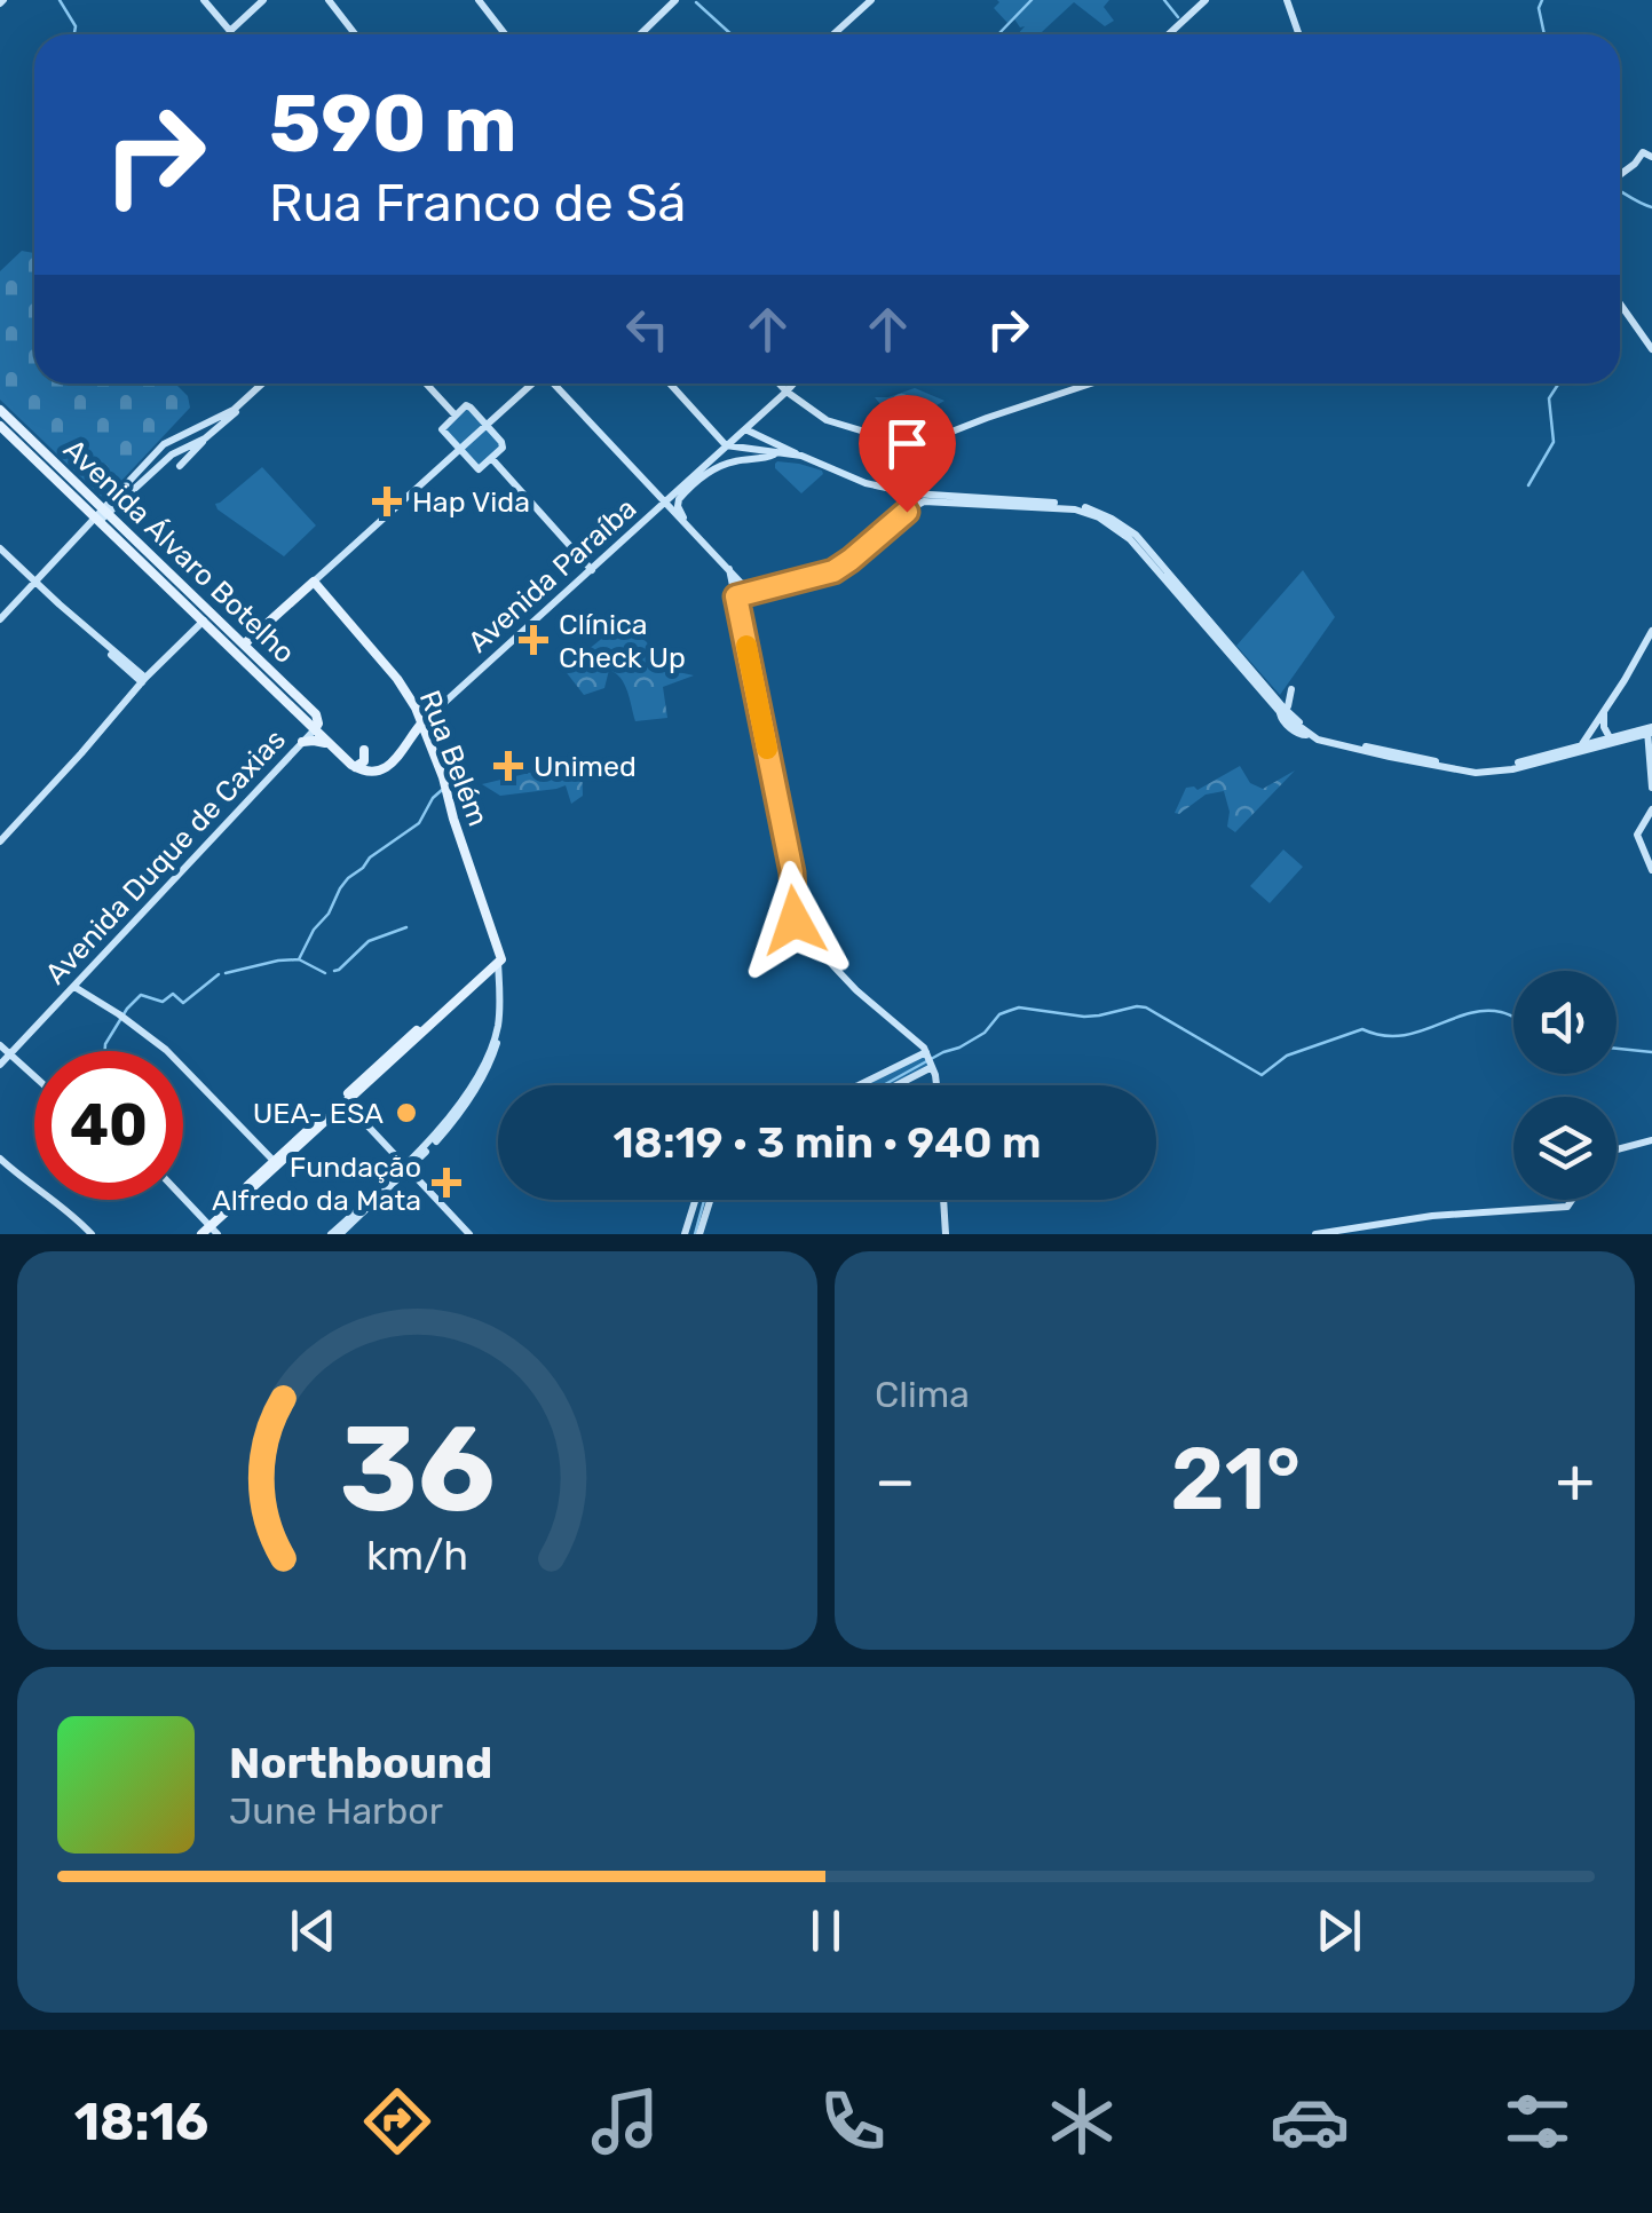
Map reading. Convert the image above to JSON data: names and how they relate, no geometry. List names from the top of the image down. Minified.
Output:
{"streets":{"main road":["Avenida Álvaro Botelho","Avenida Paraíba","Rua Belém"],"street":["Avenida Duque de Caxias"]},"crossings":[["Avenida Álvaro Botelho","Avenida Duque de Caxias"],["Avenida Paraíba","Rua Belém"]],"places":{"health":["Hap Vida","Clínica Check Up","Unimed","Fundação Alfredo da Mata"],"other":["UEA- ESA"]},"page":{"turn":["590 m","Rua Franco de Sá"],"limit":"40","trip":"18:19 · 3 min · 940 m","tile":"Clima","heat":["−","21°","+"],"song":["Northbound","June Harbor"],"tabs":"18:16","gauge":["36","km/h"]}}
